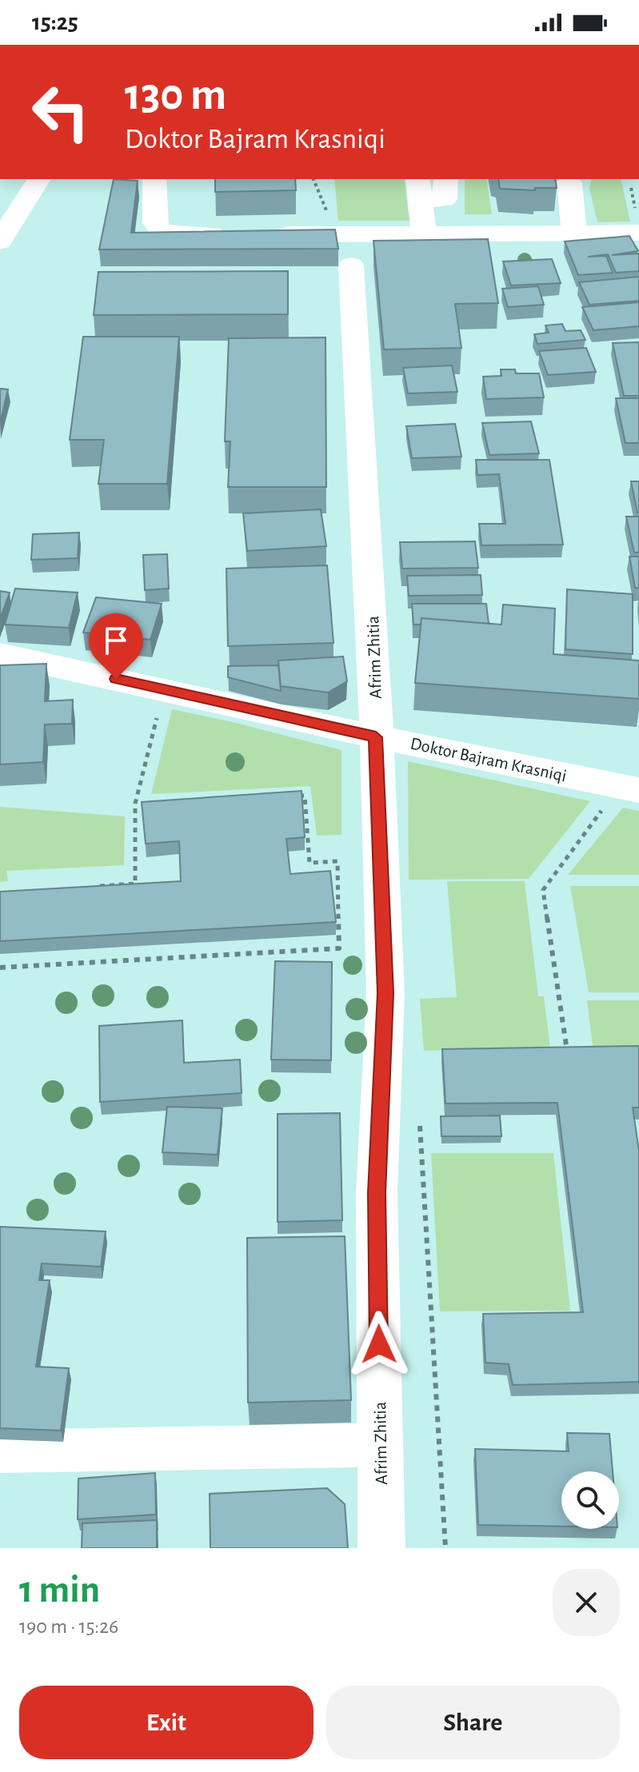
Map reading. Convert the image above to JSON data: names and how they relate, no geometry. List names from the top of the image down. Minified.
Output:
{"streets":{"street":["Afrim Zhitia","Doktor Bajram Krasniqi"]},"crossings":[["Afrim Zhitia","Doktor Bajram Krasniqi"]],"page":{"status":"15:25","turn":["130 m","Doktor Bajram Krasniqi"],"heading":["1 min","190 m · 15:26"],"buttons":["Exit","Share"]}}
